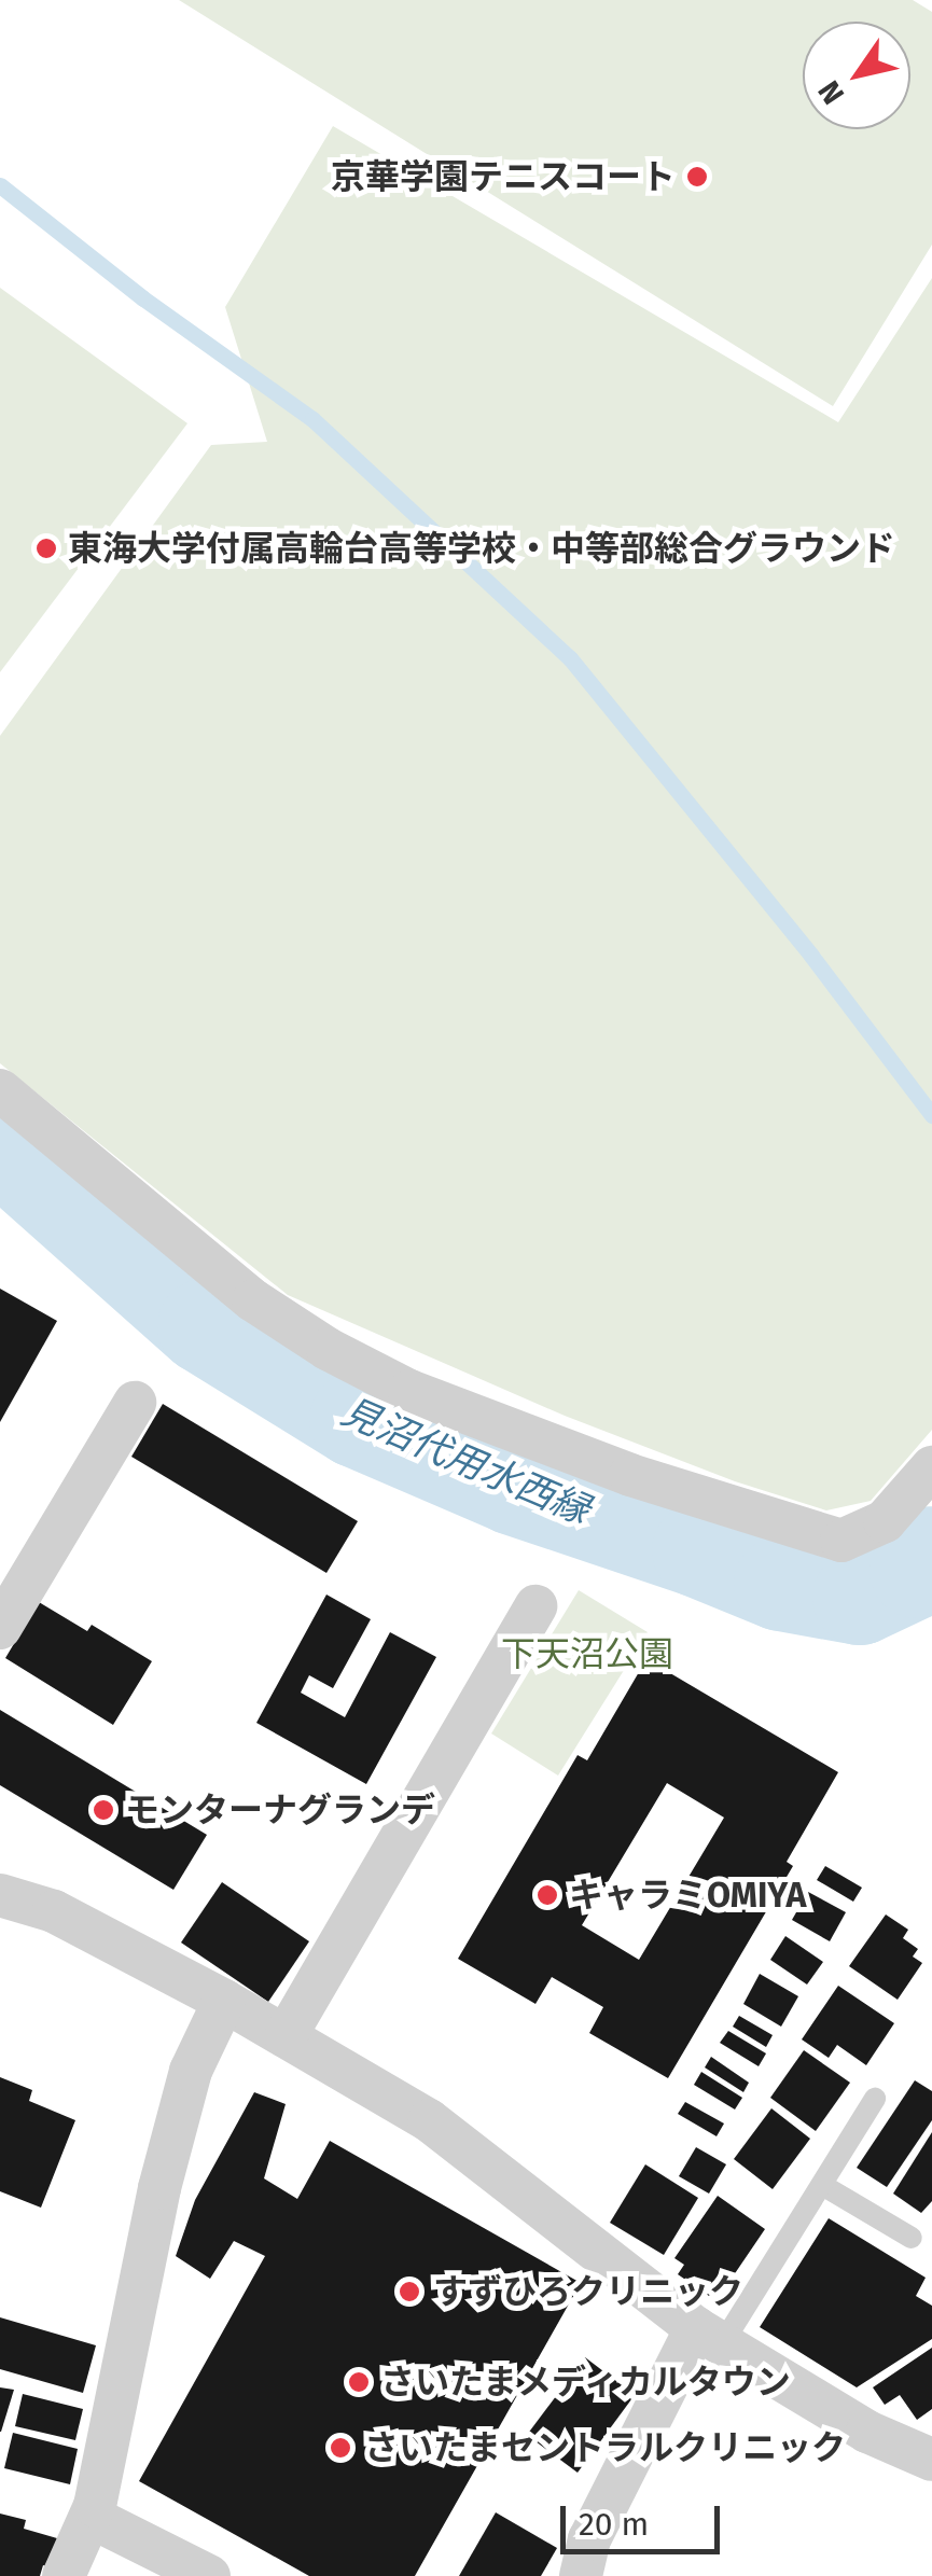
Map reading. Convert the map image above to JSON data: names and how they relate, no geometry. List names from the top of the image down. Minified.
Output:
{"water":["見沼代用水西縁"],"parks":["下天沼公園"],"places":["京華学園テニスコート","東海大学付属高輪台高等学校・中等部総合グラウンド","モンターナグランデ","キャラミOMIYA","すずひろクリニック","さいたまメディカルタウン","さいたまセントラルクリニック"],"scale_bar":"20 m","north":"bottom left"}
